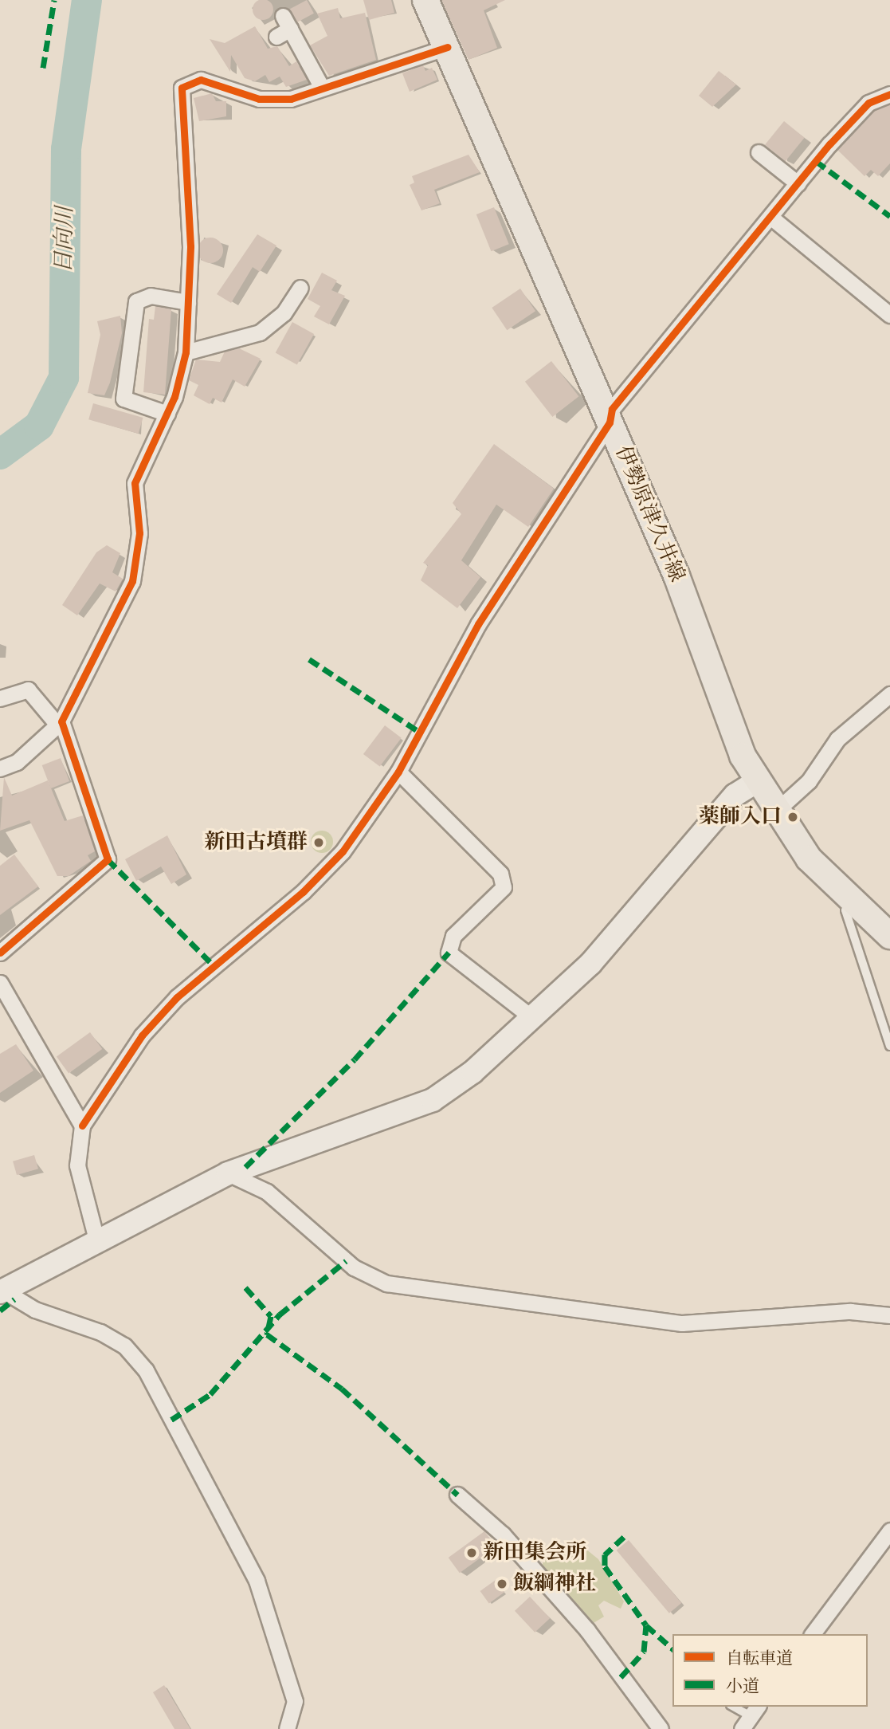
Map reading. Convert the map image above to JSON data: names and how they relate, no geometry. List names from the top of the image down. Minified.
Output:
{"streets":{"main road":["伊勢原津久井線"]},"water":["日向川"],"places":["薬師入口","新田古墳群","新田集会所","飯綱神社"],"legend":["自転車道","小道"]}
